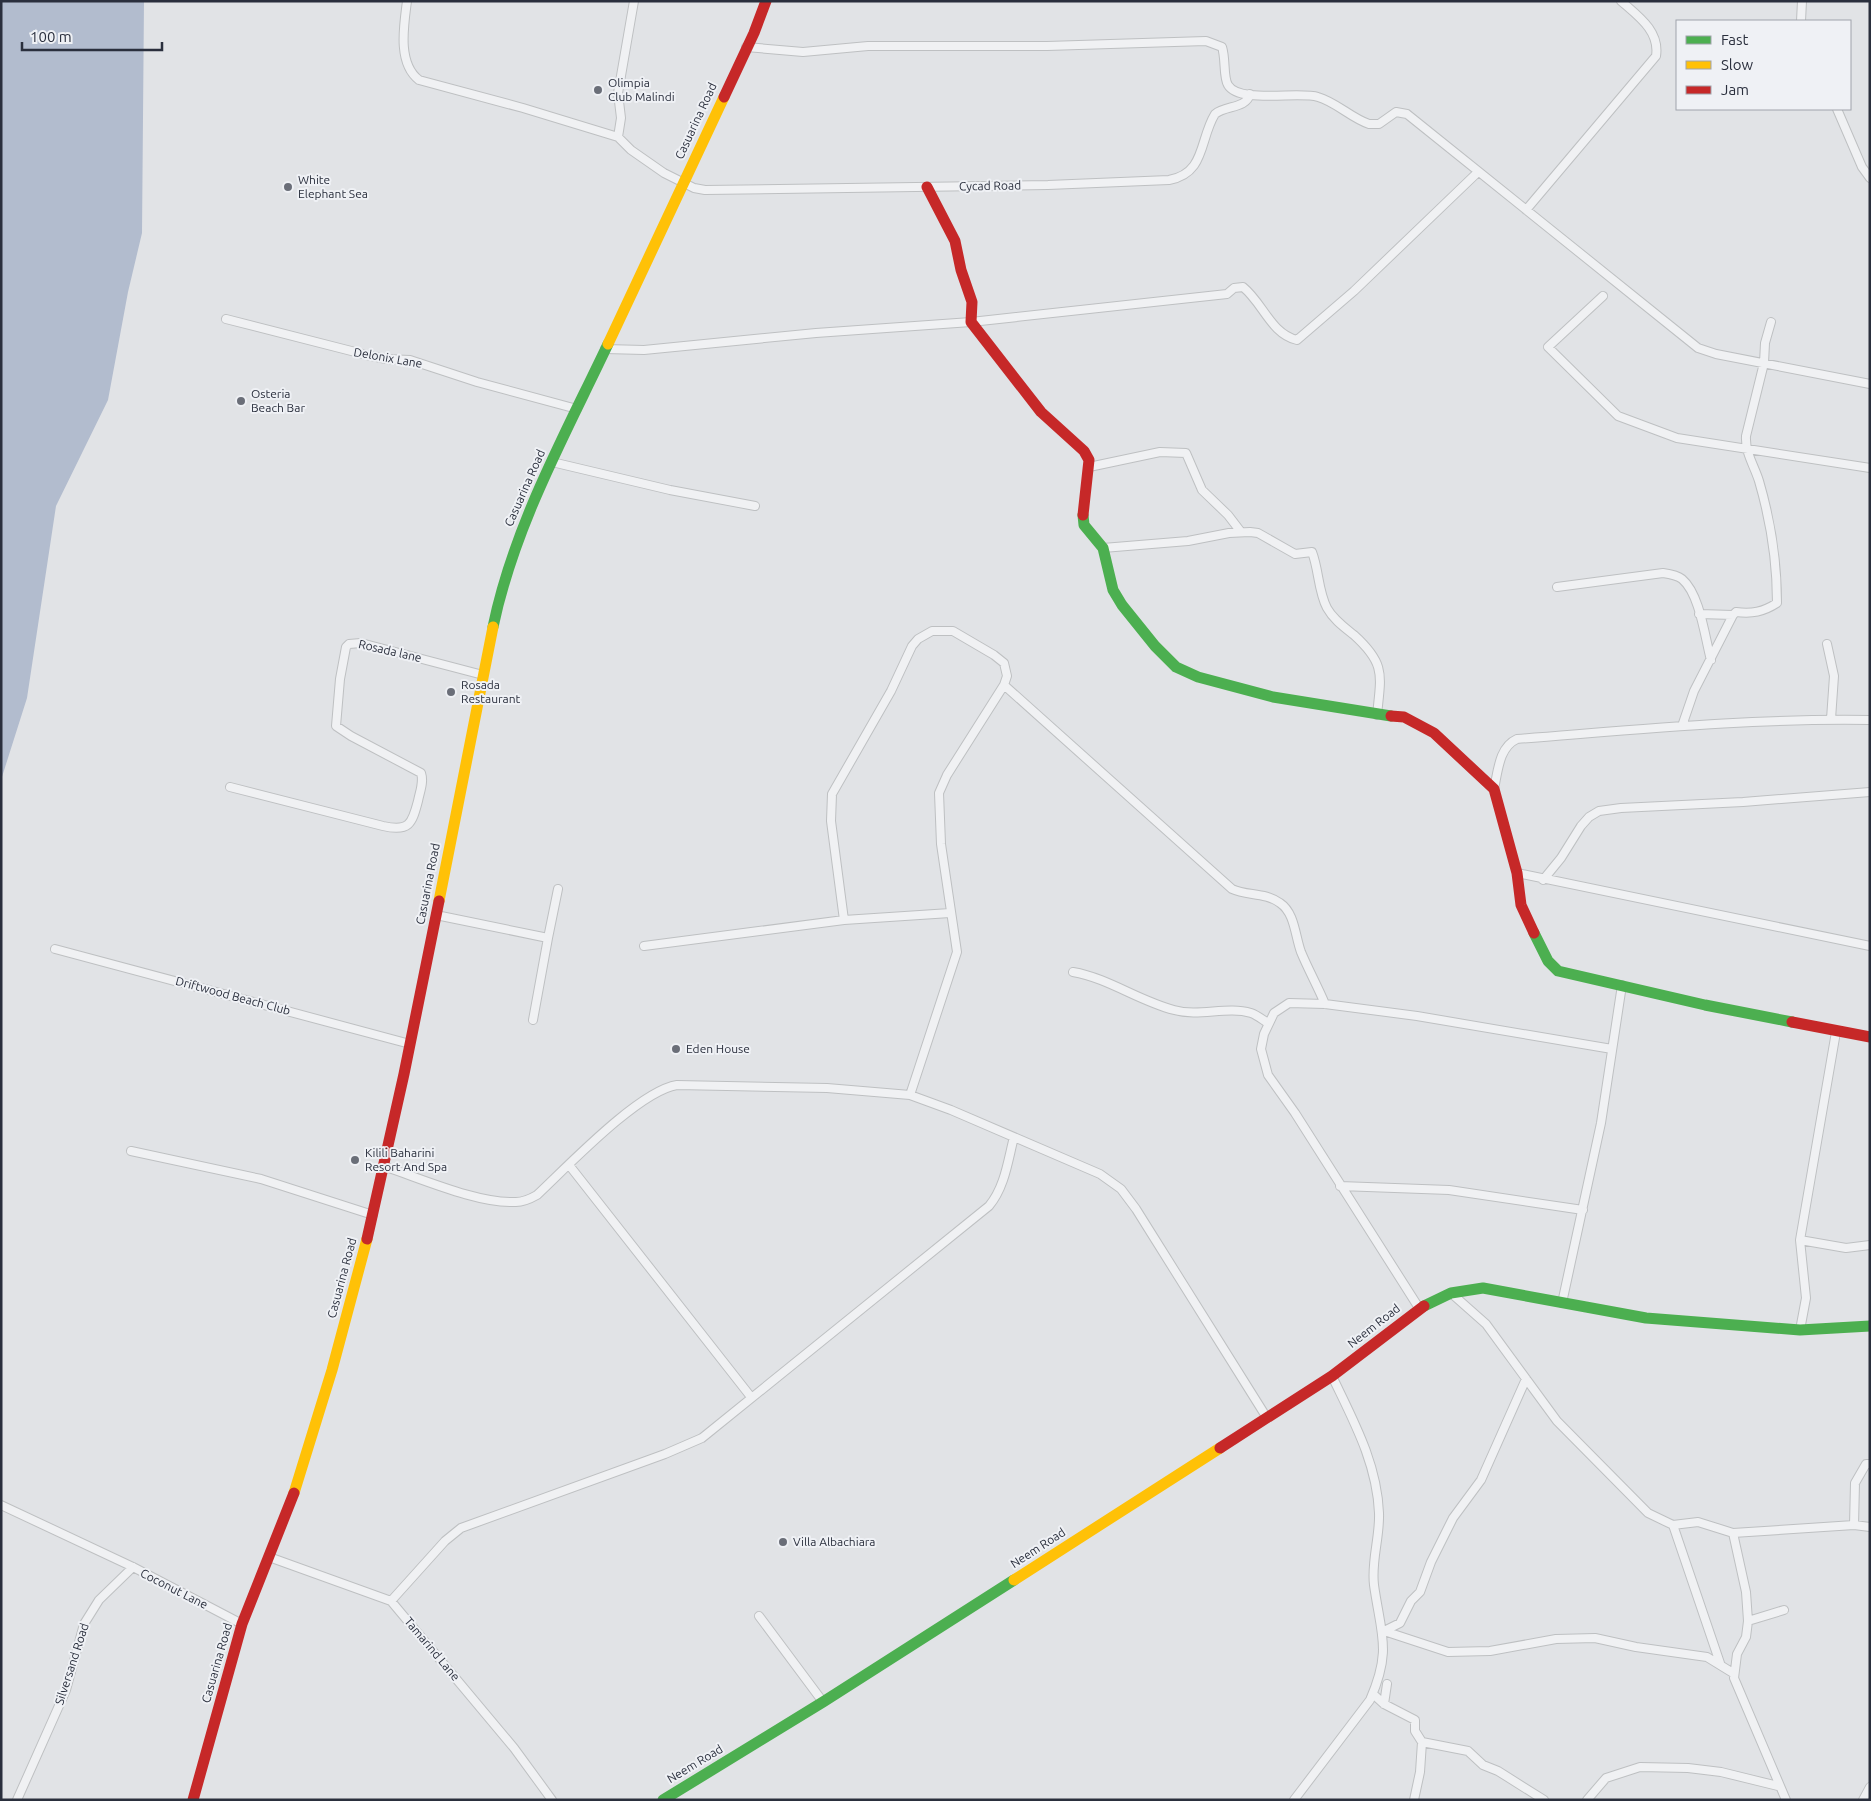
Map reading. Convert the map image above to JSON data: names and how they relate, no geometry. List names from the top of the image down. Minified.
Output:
{"streets":{"street":["Casuarina Road","Cycad Road","Delonix Lane","Rosada lane","Driftwood Beach Club","Neem Road","Coconut Lane","Tamarind Lane","Silversand Road"]},"crossings":[["Casuarina Road","Cycad Road"],["Casuarina Road","Delonix Lane"],["Casuarina Road","Rosada lane"],["Casuarina Road","Driftwood Beach Club"],["Casuarina Road","Coconut Lane"],["Casuarina Road","Tamarind Lane"],["Coconut Lane","Silversand Road"]],"places":["Olimpia Club Malindi","White Elephant Sea","Osteria Beach Bar","Rosada Restaurant","Eden House","Kilili Baharini Resort And Spa","Villa Albachiara"],"legend":["Fast","Slow","Jam"],"scale_bar":"100 m"}
